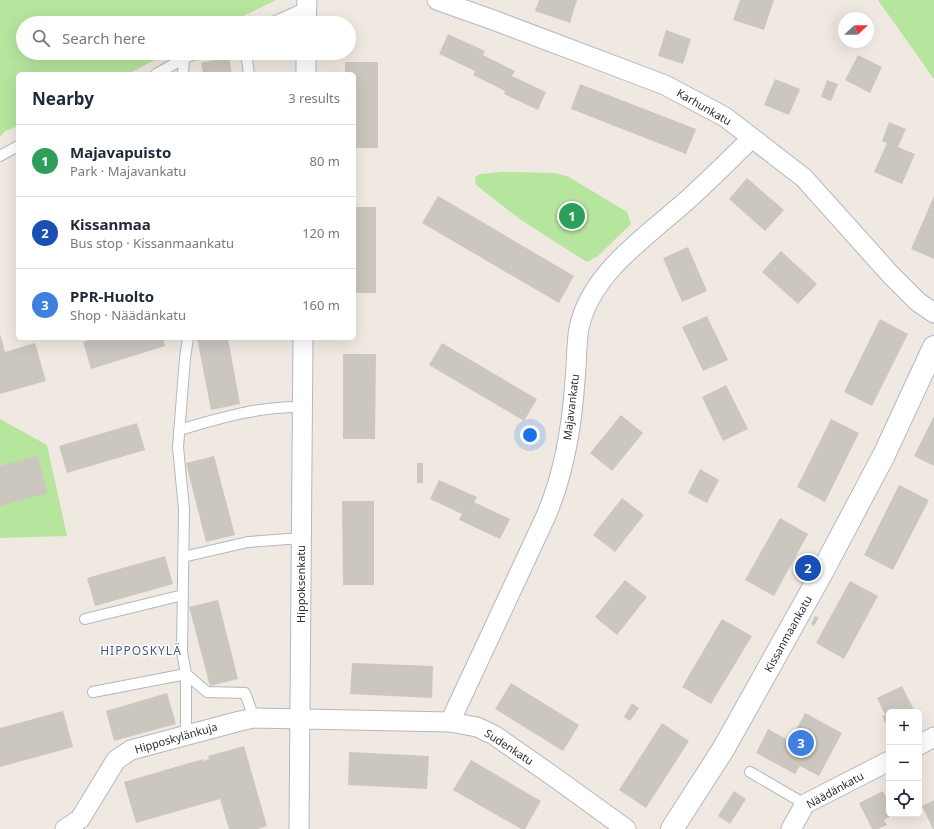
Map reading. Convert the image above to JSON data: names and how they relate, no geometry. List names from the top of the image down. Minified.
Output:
{"streets":{"street":["Karhunkatu","Majavankatu","Hippoksenkatu","Kissanmaankatu","Hipposkylänkuja","Sudenkatu","Näädänkatu"]},"crossings":[["Karhunkatu","Majavankatu"],["Majavankatu","Sudenkatu"],["Hippoksenkatu","Hipposkylänkuja"],["Hippoksenkatu","Sudenkatu"],["Hipposkylänkuja","Sudenkatu"]],"districts":["HIPPOSKYLÄ"],"north":"right","page":{"search":"Search here","heading":["Nearby","3 results"],"list":[{"mark":"1","name":"Majavapuisto","note":"Park · Majavankatu","value":"80 m"},{"mark":"2","name":"Kissanmaa","note":"Bus stop · Kissanmaankatu","value":"120 m"},{"mark":"3","name":"PPR-Huolto","note":"Shop · Näädänkatu","value":"160 m"}],"pins":["1","2","3"],"map_buttons":["+","−"]}}
